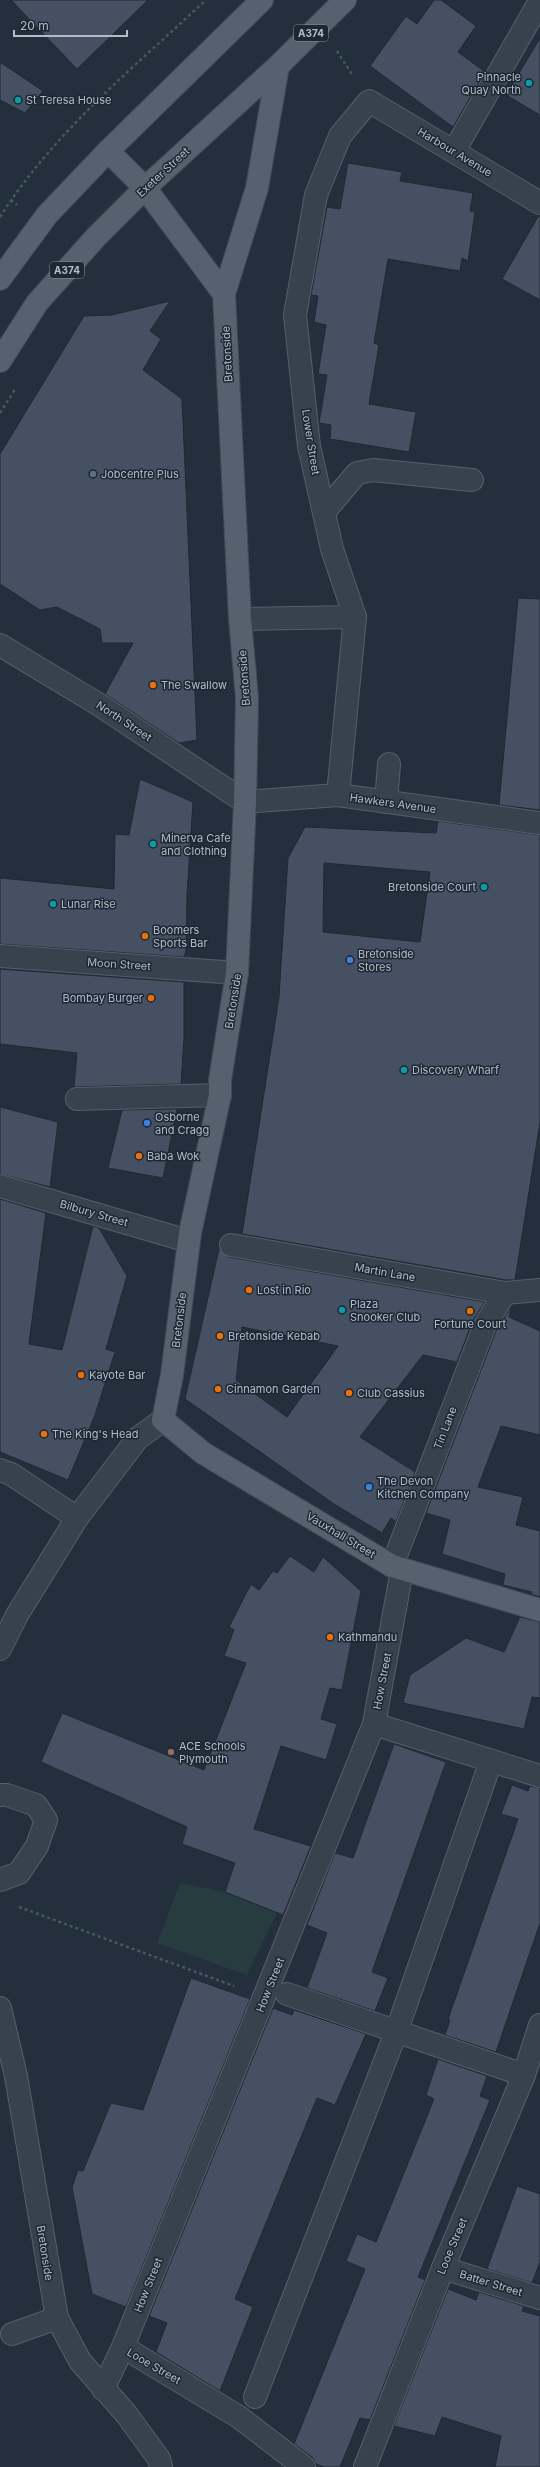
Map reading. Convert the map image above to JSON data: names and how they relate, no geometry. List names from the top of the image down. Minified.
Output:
{"streets":{"main road":["A374","Exeter Street","Bretonside","Vauxhall Street"],"street":["Harbour Avenue","Lower Street","North Street","Hawkers Avenue","Moon Street","Bilbury Street","Martin Lane","Tin Lane","How Street","Looe Street","Batter Street"]},"crossings":[["Harbour Avenue","Lower Street"],["Exeter Street","Bretonside"],["Bretonside","North Street"],["Bretonside","Hawkers Avenue"],["Bretonside","Moon Street"],["Bretonside","Bilbury Street"],["Bretonside","Vauxhall Street"],["Bretonside","How Street"],["Lower Street","Hawkers Avenue"],["North Street","Hawkers Avenue"],["Martin Lane","Tin Lane"],["Tin Lane","Vauxhall Street"],["Tin Lane","How Street"],["Vauxhall Street","How Street"],["How Street","Looe Street"],["Looe Street","Batter Street"]],"places":["Pinnacle Quay North","St Teresa House","Jobcentre Plus","The Swallow","Minerva Cafe and Clothing","Bretonside Court","Lunar Rise","Boomers Sports Bar","Bretonside Stores","Bombay Burger","Discovery Wharf","Osborne and Cragg","Baba Wok","Lost in Rio","Plaza Snooker Club","Fortune Court","Bretonside Kebab","Kayote Bar","Cinnamon Garden","Club Cassius","The King's Head","The Devon Kitchen Company","Kathmandu","ACE Schools Plymouth"],"scale_bar":"20 m"}
